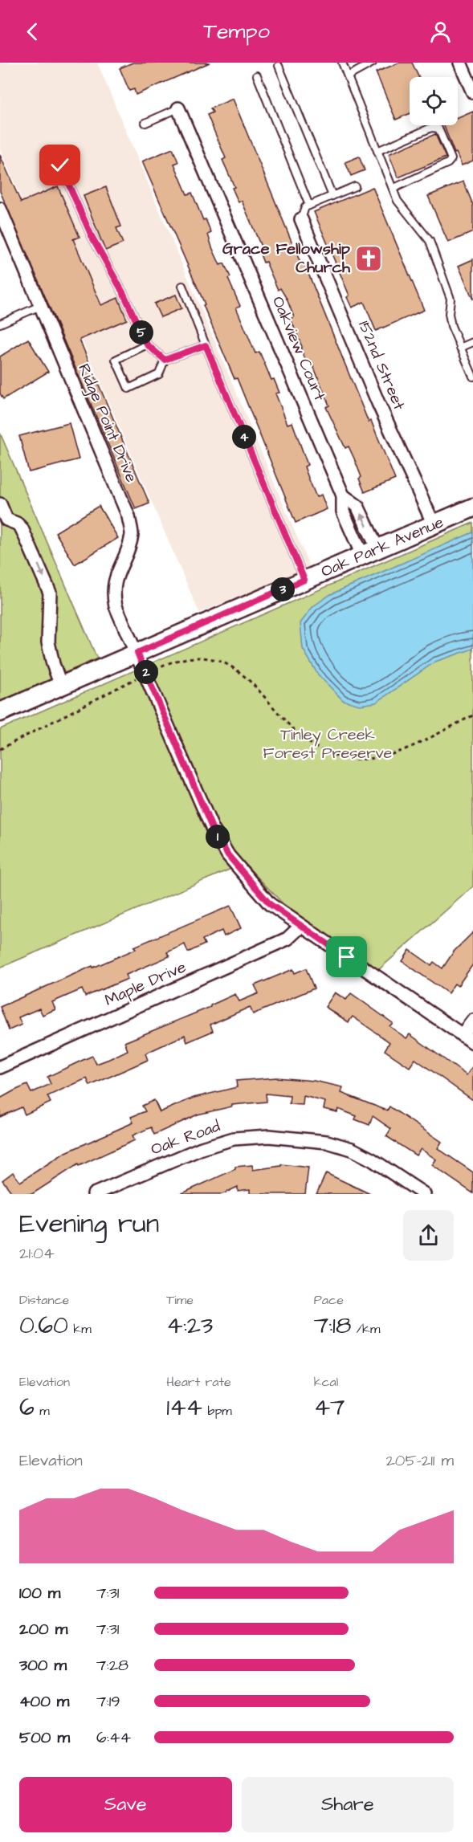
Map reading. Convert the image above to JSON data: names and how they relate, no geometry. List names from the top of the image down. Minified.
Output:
{"streets":{"street":["Oakview Court","152nd Street","Ridge Point Drive","Oak Park Avenue","Maple Drive","Oak Road"]},"crossings":[["Oakview Court","Oak Park Avenue"],["152nd Street","Oak Park Avenue"],["Ridge Point Drive","Oak Park Avenue"],["Ridge Point Drive","Maple Drive"]],"parks":["Tinley Creek Forest Preserve"],"places":{"church":["Grace Fellowship Church"]},"page":{"header":"Tempo","pins":["5","4","3","2","1"],"heading":["Evening run","21:04"],"stats":[["Distance","0.60 km"],["Time","4:23"],["Pace","7:18 /km"],["Elevation","6 m"],["Heart rate","144 bpm"],["kcal","47"]],"chart":["Elevation","205–211 m"],"list":[{"name":"100 m","note":"7:31"},{"name":"200 m","note":"7:31"},{"name":"300 m","note":"7:28"},{"name":"400 m","note":"7:19"},{"name":"500 m","note":"6:44"}],"buttons":["Save","Share"]}}
